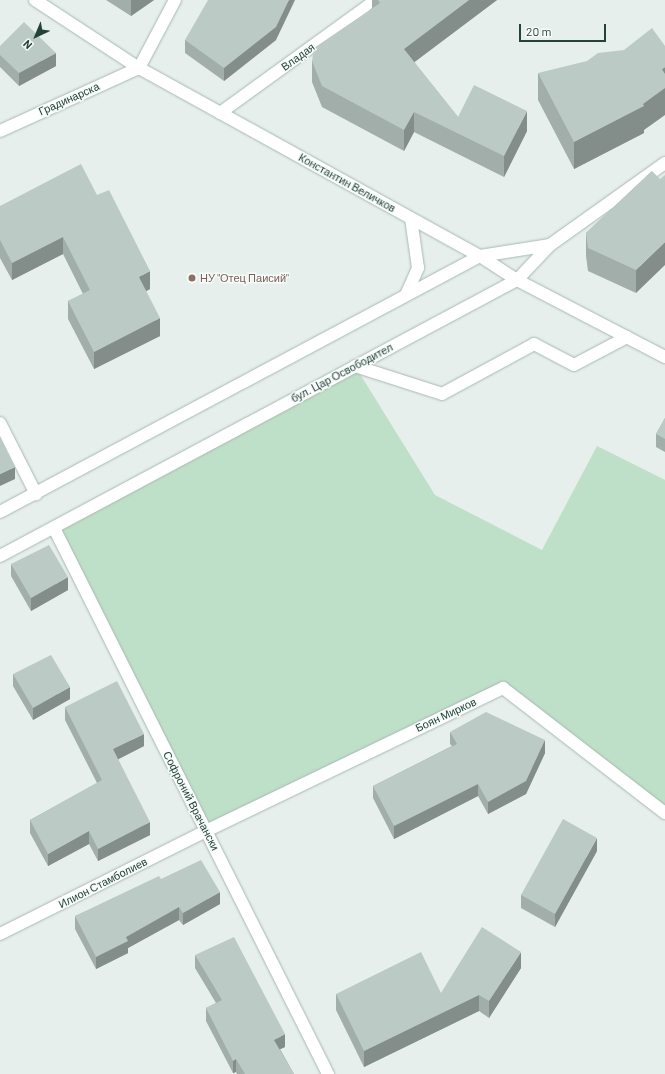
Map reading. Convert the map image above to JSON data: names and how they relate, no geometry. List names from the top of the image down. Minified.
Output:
{"streets":{"street":["Владая","Градинарска","Константин Величков","бул. Цар Освободител","Боян Мирков","Софроний Врачански","Илион Стамболиев"]},"crossings":[["Владая","Константин Величков"],["Градинарска","Константин Величков"],["Константин Величков","бул. Цар Освободител"],["бул. Цар Освободител","Софроний Врачански"],["Боян Мирков","Софроний Врачански"],["Боян Мирков","Илион Стамболиев"],["Софроний Врачански","Илион Стамболиев"]],"places":["НУ \"Отец Паисий\""],"scale_bar":"20 m","north":"bottom left"}
